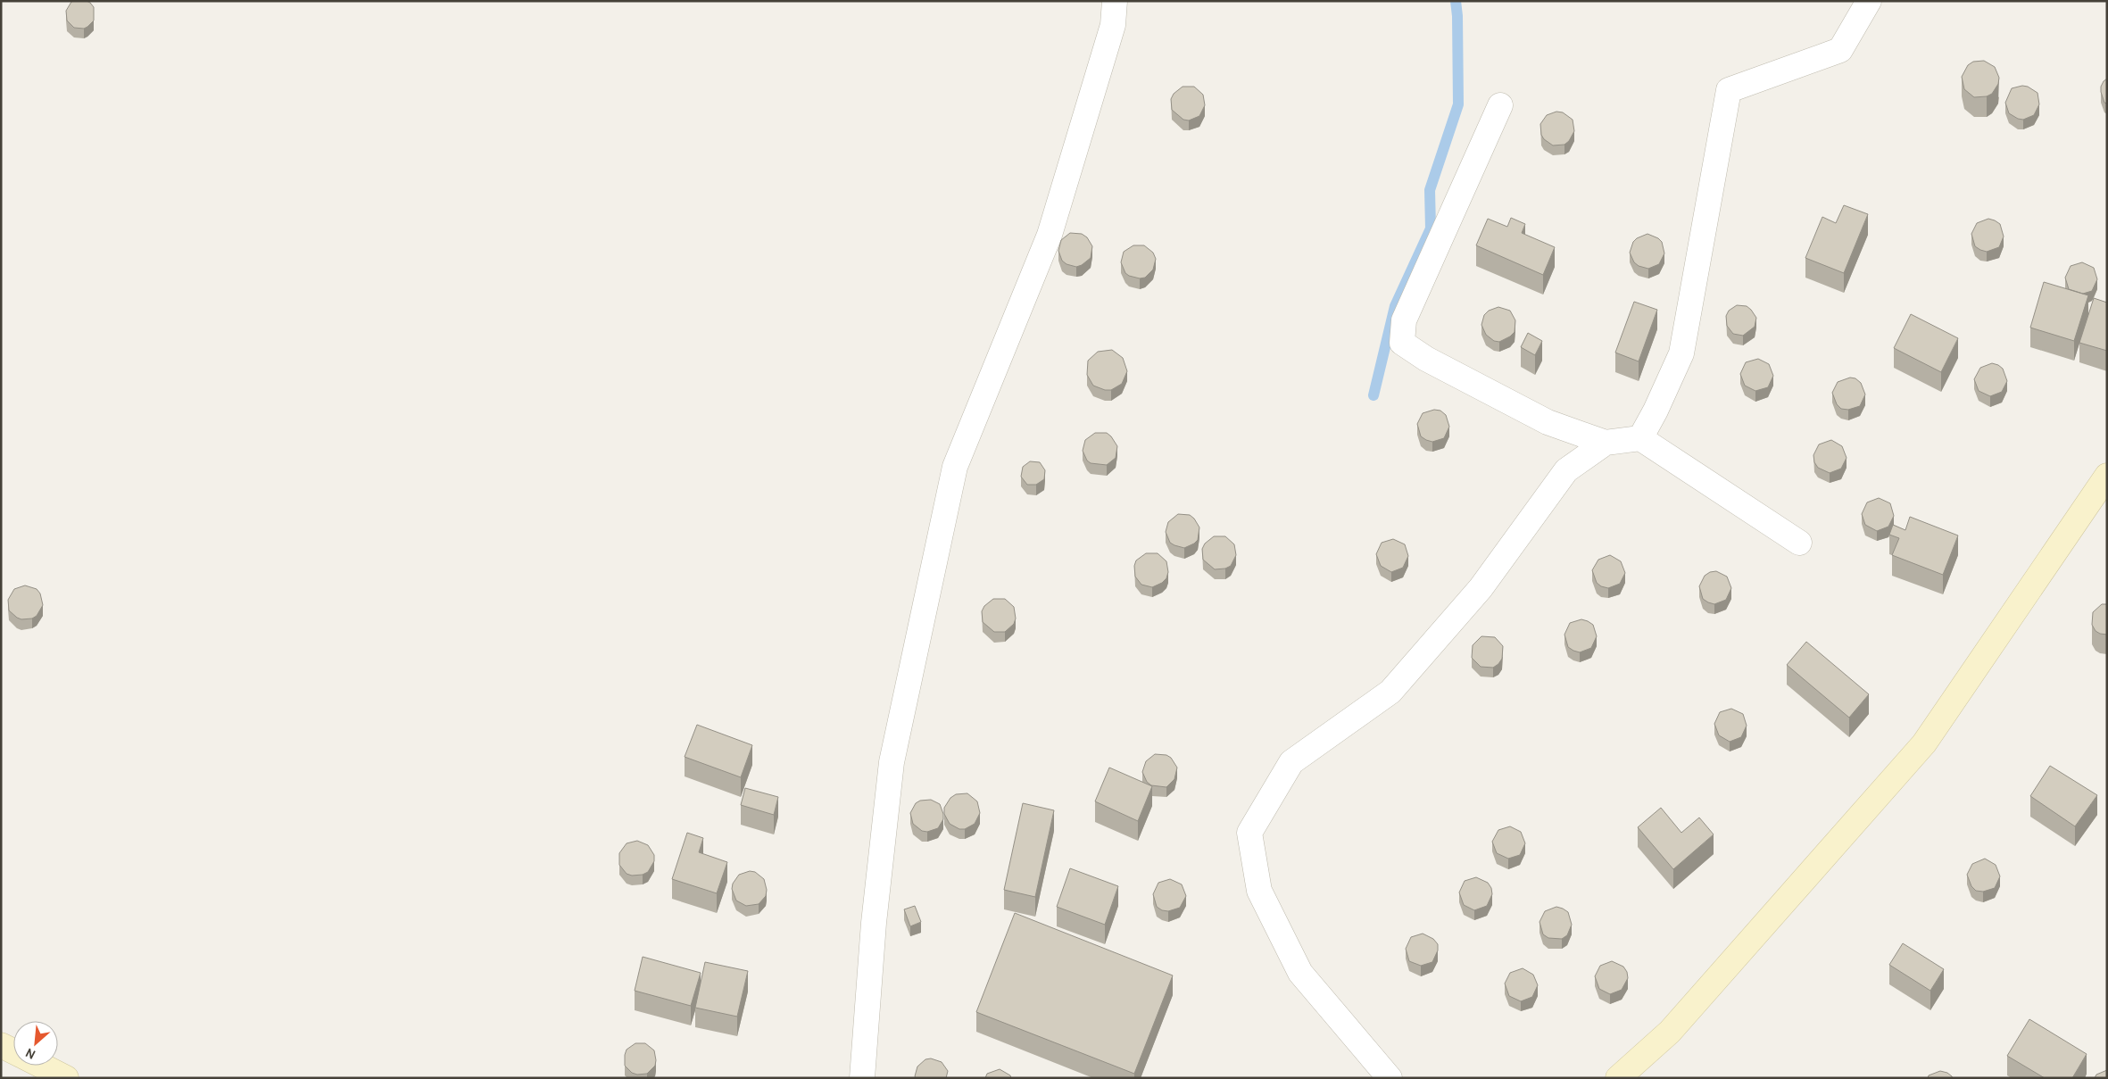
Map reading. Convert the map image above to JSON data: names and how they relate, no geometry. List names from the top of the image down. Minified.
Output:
{"north":"bottom left"}
